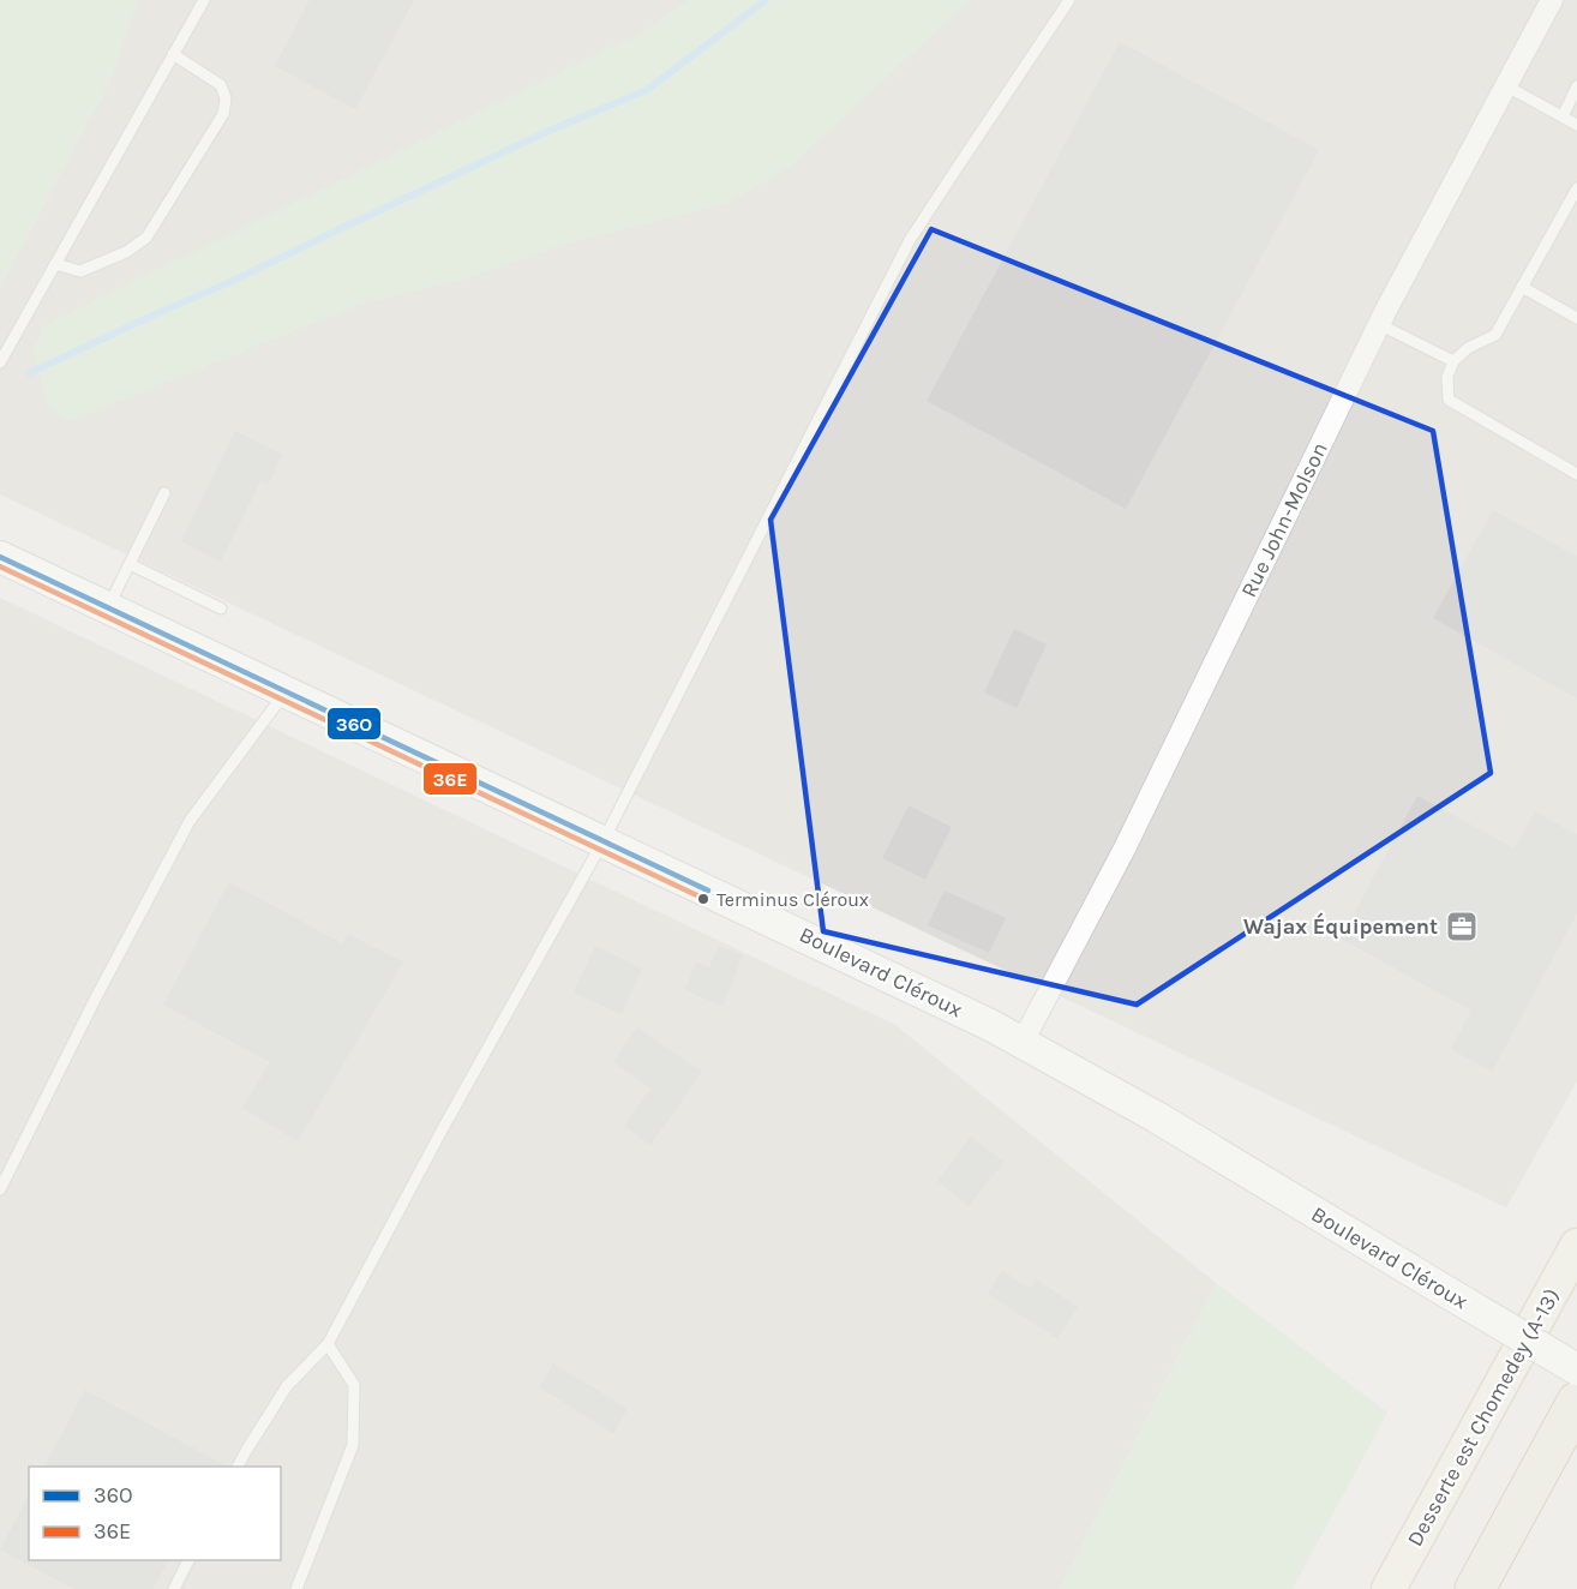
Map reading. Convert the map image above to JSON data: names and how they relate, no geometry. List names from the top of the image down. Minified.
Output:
{"streets":{"main road":["Desserte est Chomedey (A-13)"],"street":["Rue John-Molson","Boulevard Cléroux"]},"crossings":[["Rue John-Molson","Boulevard Cléroux"]],"places":{"other":["Terminus Cléroux"],"office":["Wajax Équipement"]},"lines":["transit line 36O","transit line 36E"],"legend":["36O","36E"]}
